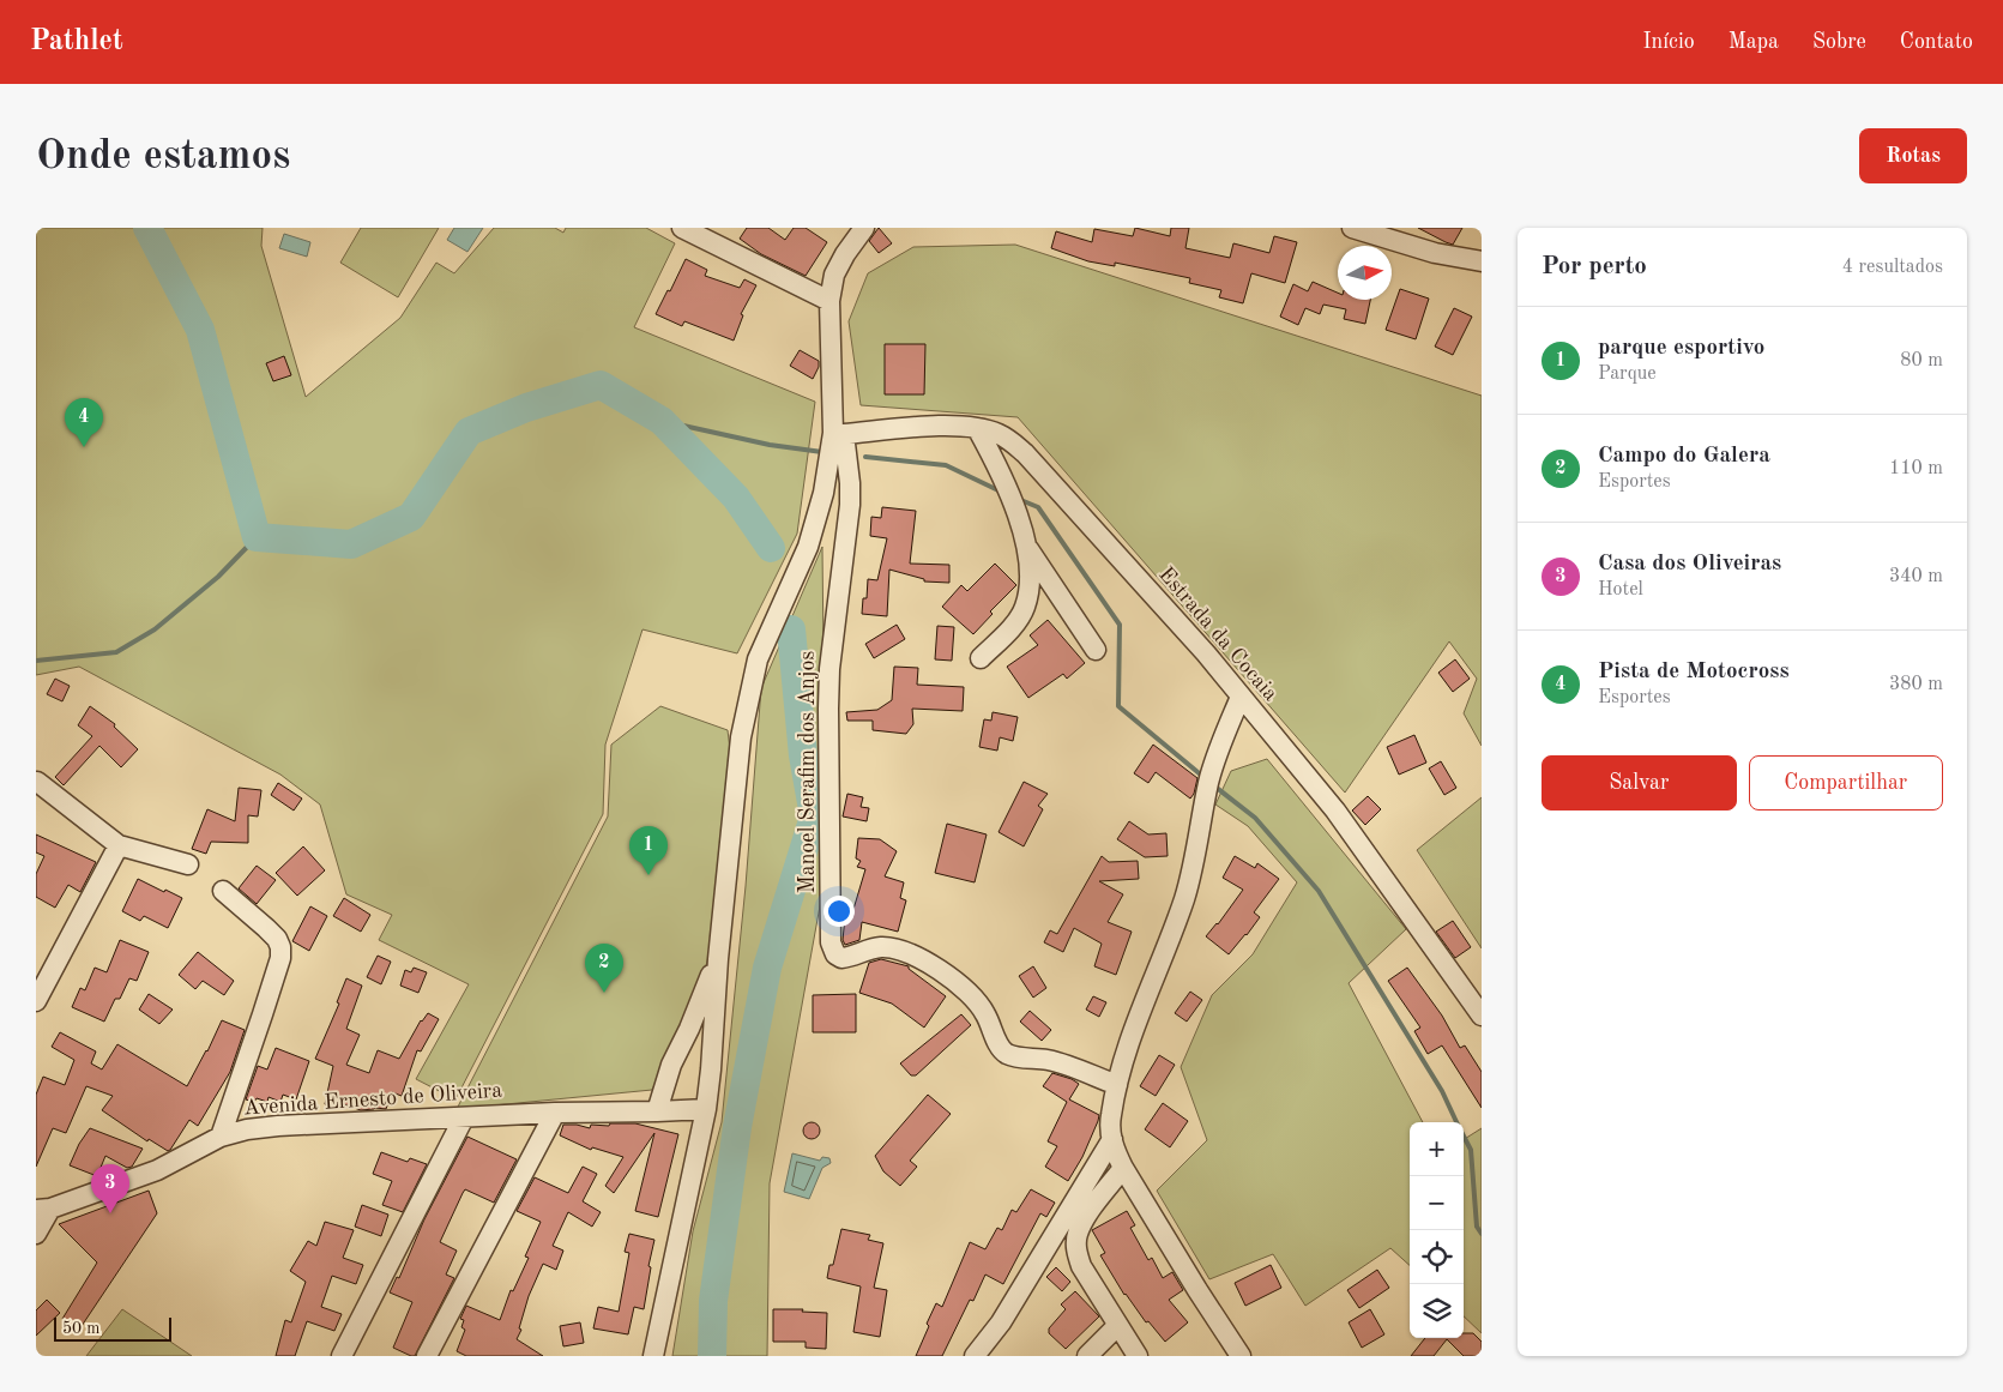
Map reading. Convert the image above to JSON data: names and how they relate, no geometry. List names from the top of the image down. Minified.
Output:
{"streets":{"street":["Estrada da Cocaia","Manoel Serafim dos Anjos","Avenida Ernesto de Oliveira"]},"crossings":[["Estrada da Cocaia","Manoel Serafim dos Anjos"]],"scale_bar":"50 m","north":"right","page":{"header":"Pathlet","nav":["Início","Mapa","Sobre","Contato"],"buttons":["Rotas",["Salvar","Compartilhar"]],"title":"Onde estamos","heading":["Por perto","4 resultados"],"list":[{"mark":"1","name":"parque esportivo","note":"Parque","value":"80 m"},{"mark":"2","name":"Campo do Galera","note":"Esportes","value":"110 m"},{"mark":"3","name":"Casa dos Oliveiras","note":"Hotel","value":"340 m"},{"mark":"4","name":"Pista de Motocross","note":"Esportes","value":"380 m"}],"pins":["4","1","2","3"],"map_buttons":["+","−"],"scale":"50 m"}}
